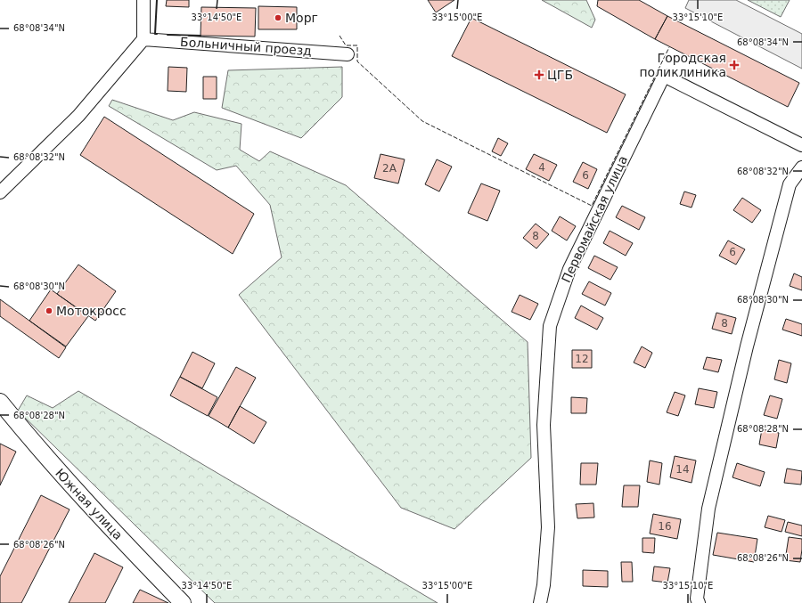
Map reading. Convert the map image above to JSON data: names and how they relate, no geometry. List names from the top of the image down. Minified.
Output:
{"streets":{"street":["Больничный проезд","Первомайская улица","Южная улица"]},"places":{"other":["Морг","Мотокросс"],"health":["Городская поликлиника","ЦГБ"]},"house_numbers":["4","2А","6","8","6","8","12","14","16"],"coordinates":["33°14'50\"E","33°15'00\"E","33°15'10\"E","68°08'34\"N","68°08'32\"N","68°08'30\"N","68°08'28\"N","68°08'26\"N"]}
